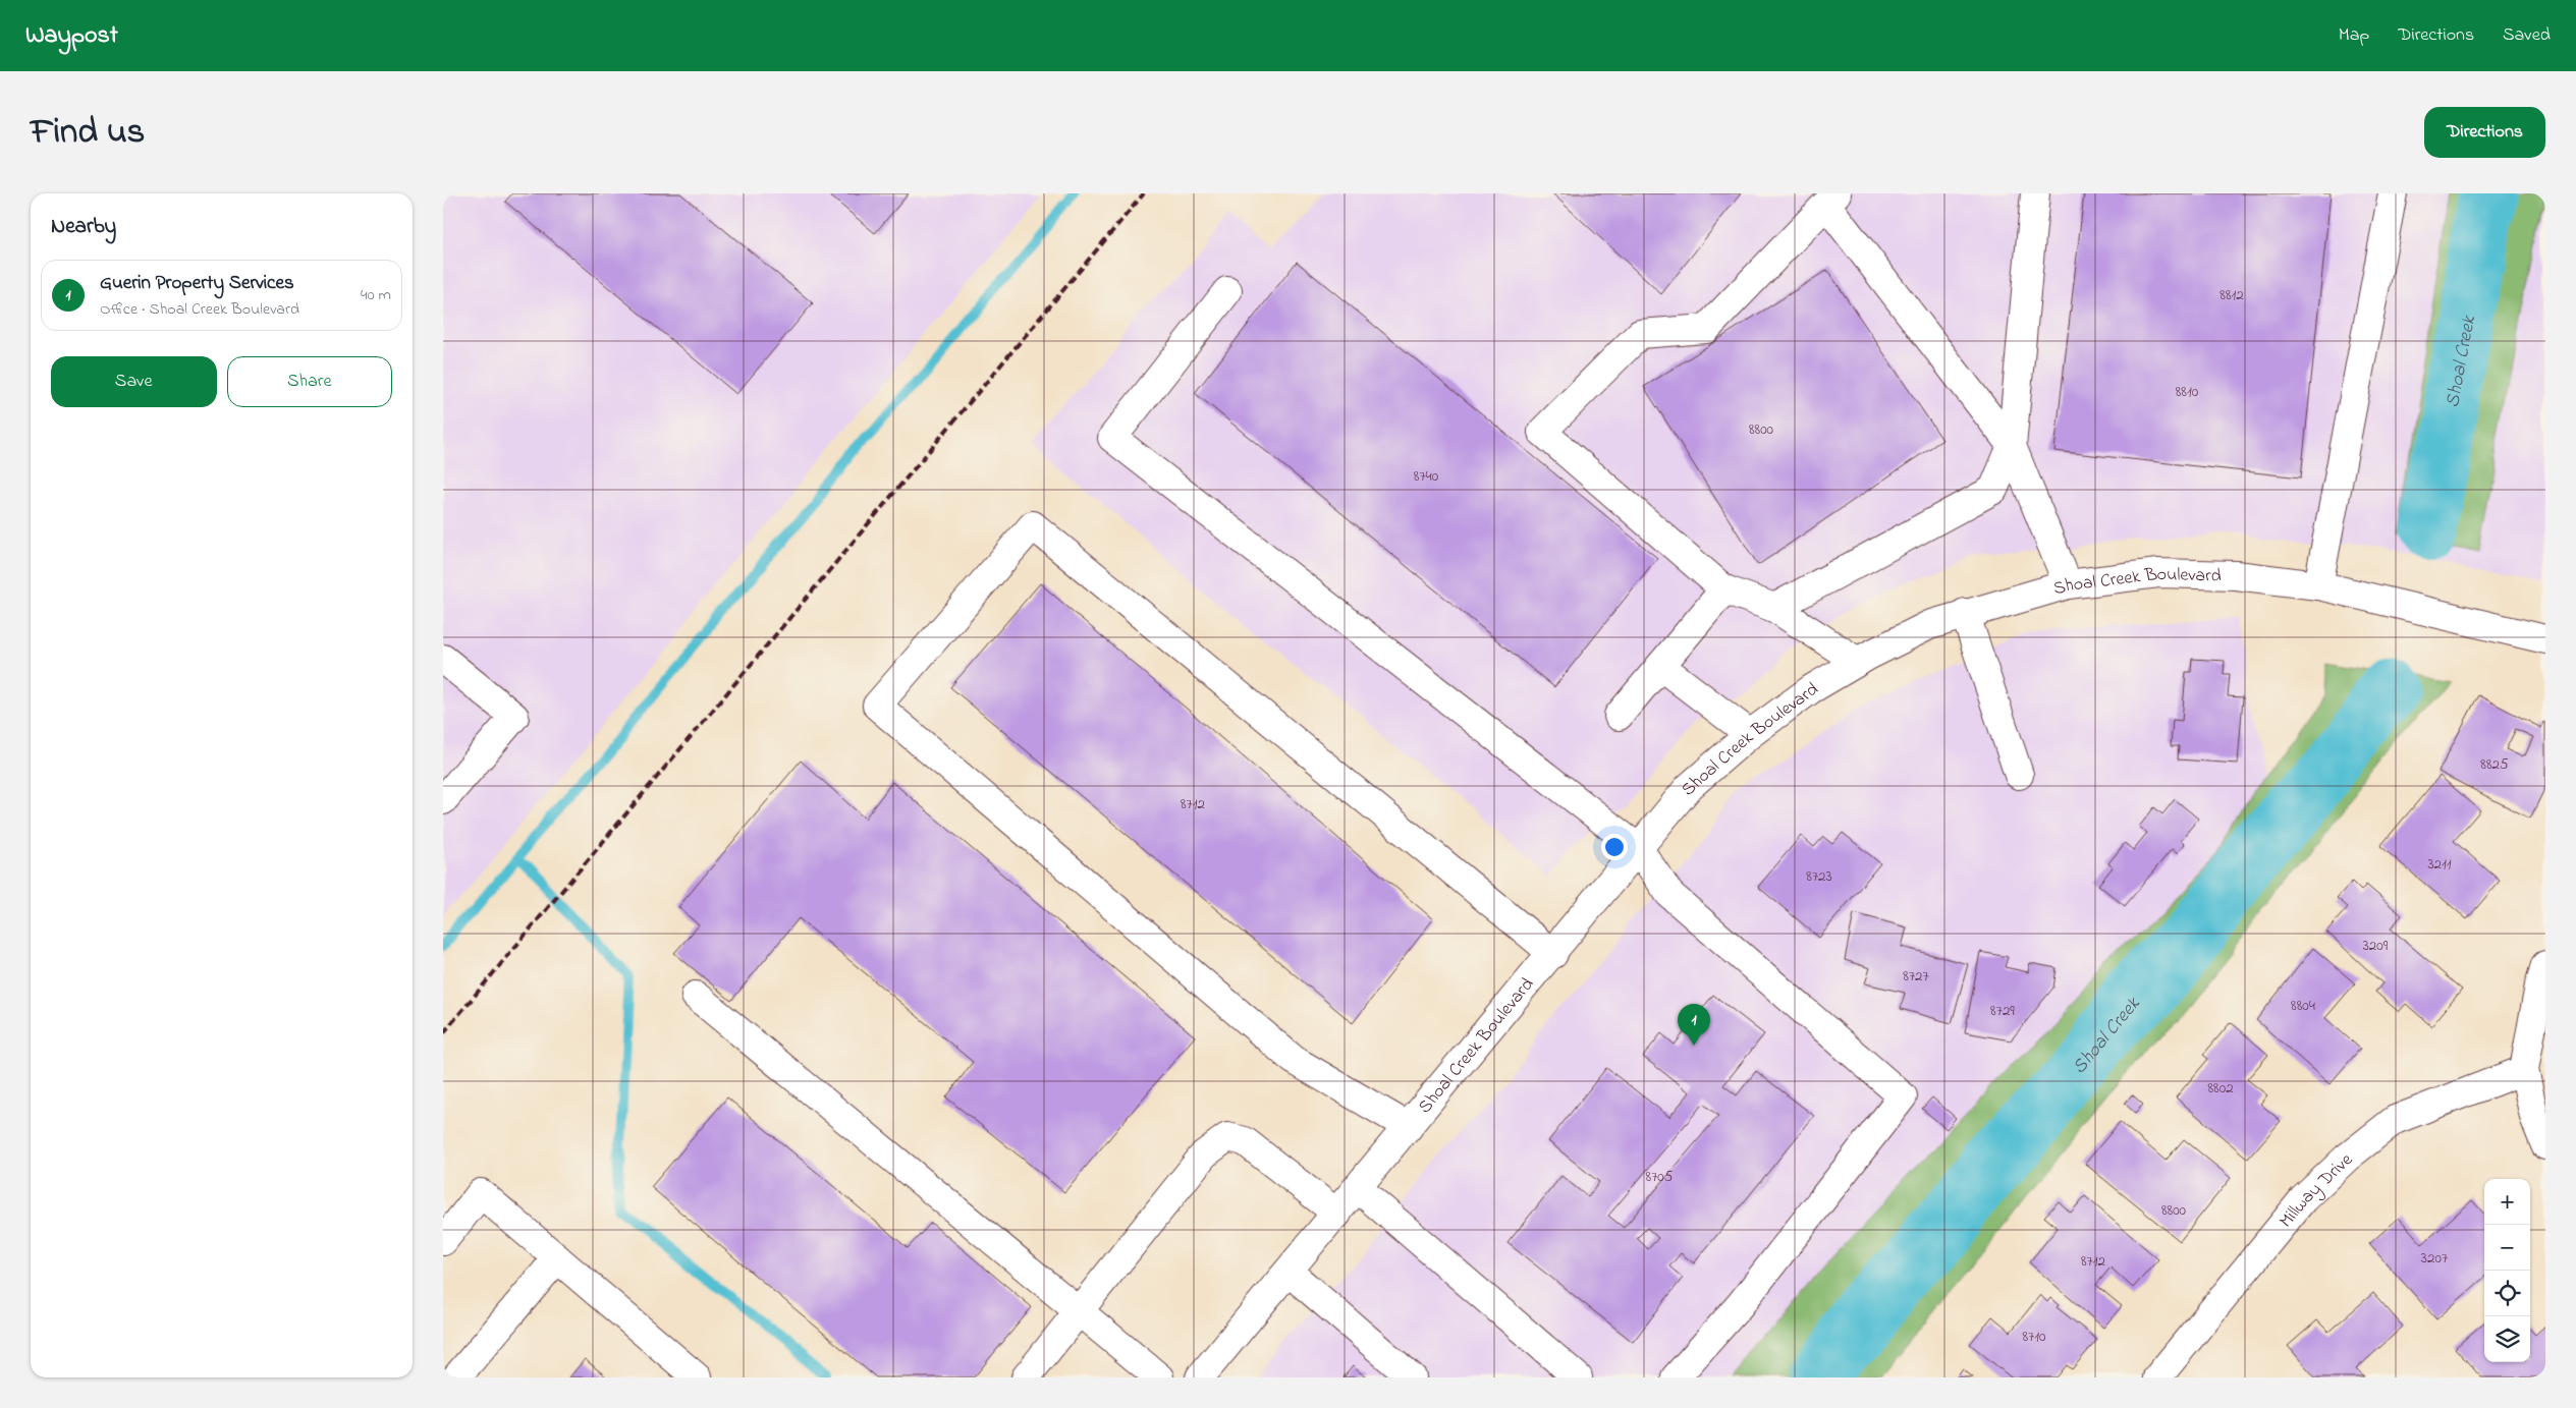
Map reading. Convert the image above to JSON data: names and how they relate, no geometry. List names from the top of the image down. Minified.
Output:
{"streets":{"street":["Shoal Creek Boulevard","Millway Drive"]},"water":["Shoal Creek"],"house_numbers":["8812","8810","8800","8740","8825","8712","3211","8723","3209","8727","8804","8729","8802","8705","8800","3207","8712","8710"],"page":{"header":"Waypost","nav":["Map","Directions","Saved"],"title":"Find us","buttons":["Directions",["Save","Share"]],"heading":"Nearby","list":[{"mark":"1","name":"Guerin Property Services","note":"Office · Shoal Creek Boulevard","value":"40 m"}],"pins":"1","map_buttons":["+","−"]}}
